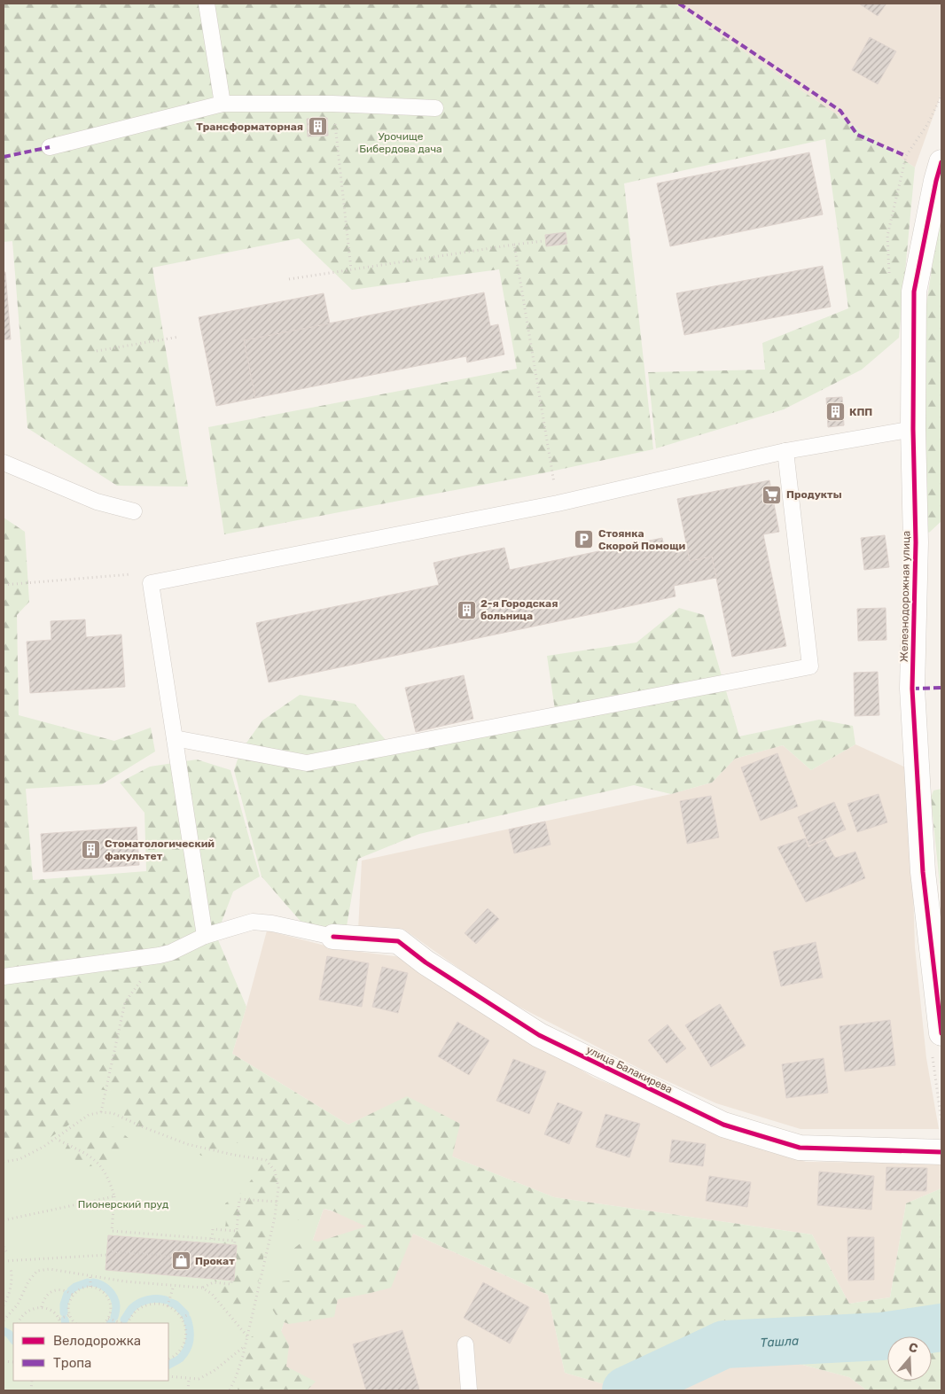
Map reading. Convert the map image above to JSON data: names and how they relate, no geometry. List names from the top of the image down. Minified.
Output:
{"streets":{"street":["Железнодорожная улица","улица Балакирева"]},"water":["Ташла"],"parks":["Урочище Бибердова дача","Пионерский пруд"],"places":{"building":["Трансформаторная","КПП","2-я Городская больница","Стоматологический факультет"],"supermarket":["Продукты"],"parking":["Стоянка Скорой Помощи"],"shop":["Прокат"]},"legend":["Велодорожка","Тропа"],"north":"top"}
